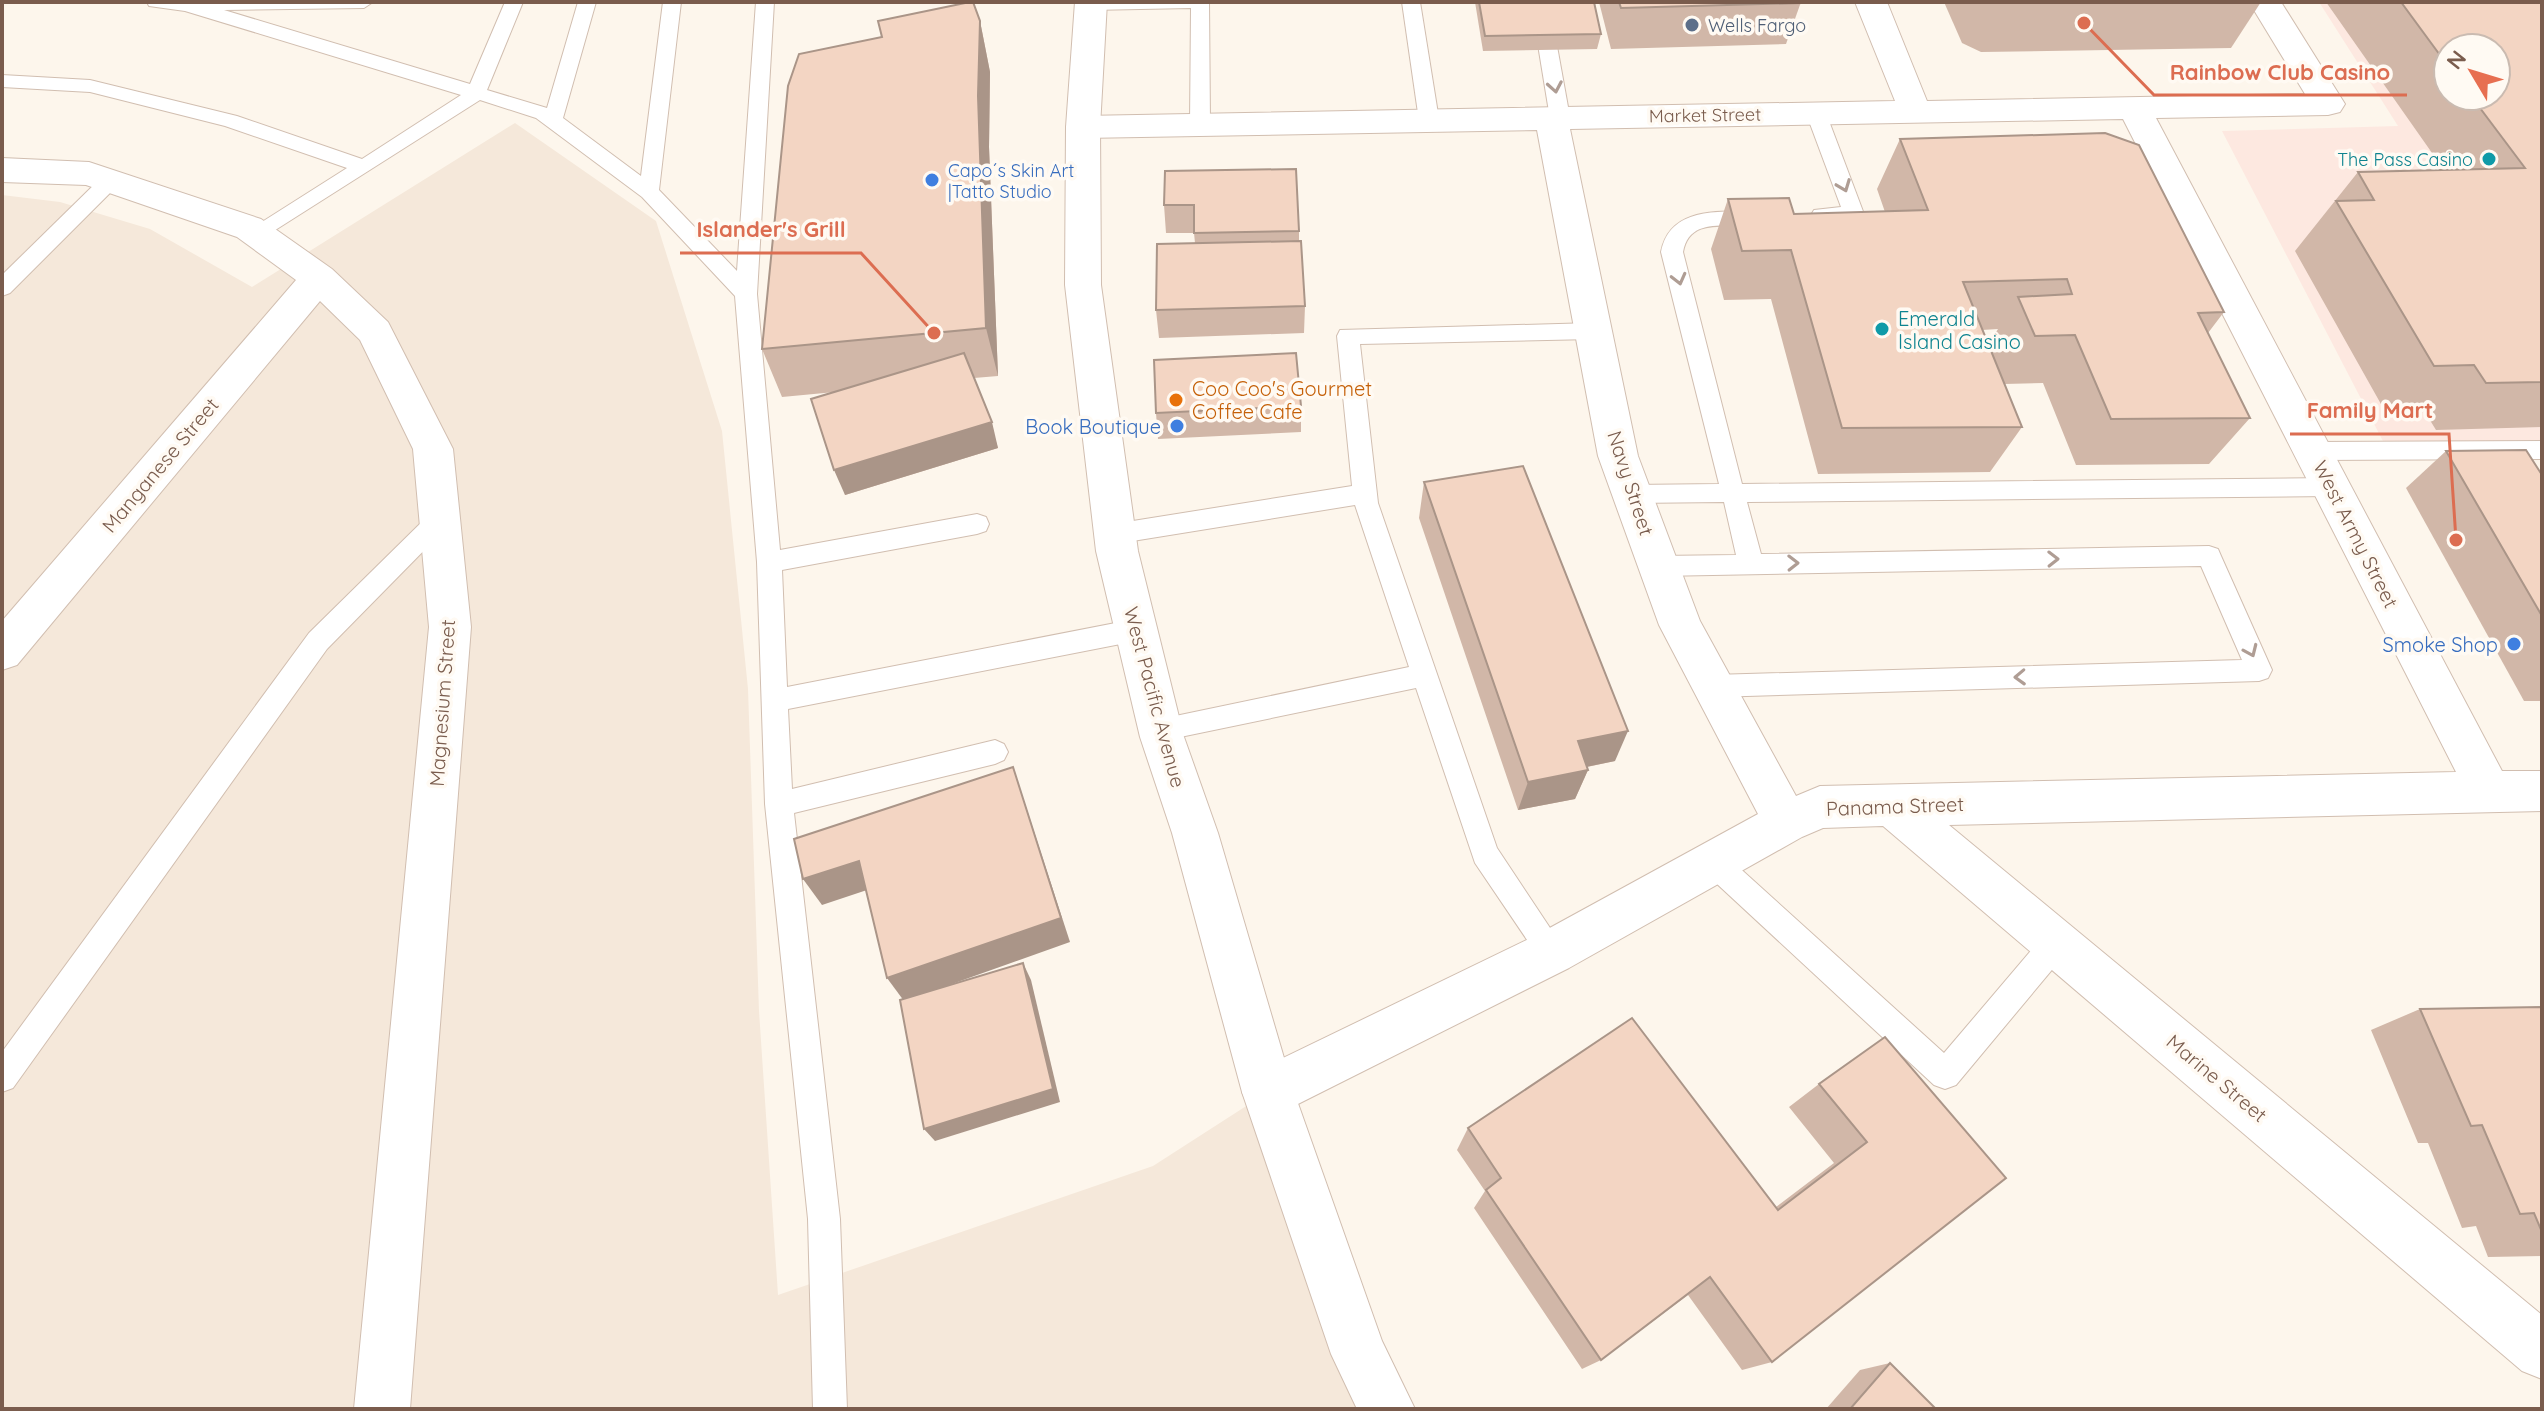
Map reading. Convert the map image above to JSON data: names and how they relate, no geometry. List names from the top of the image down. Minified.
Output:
{"streets":{"street":["Market Street","Manganese Street","Navy Street","West Army Street","West Pacific Avenue","Magnesium Street","Panama Street","Marine Street"]},"crossings":[["Market Street","Navy Street"],["Market Street","West Army Street"],["Market Street","West Pacific Avenue"],["Manganese Street","Magnesium Street"],["Navy Street","Panama Street"],["West Army Street","Panama Street"],["West Pacific Avenue","Panama Street"],["Panama Street","Marine Street"]],"places":["Rainbow Club Casino","Wells Fargo","The Pass Casino","Capo´s Skin Art |Tatto Studio","Emerald Island Casino","Islander's Grill","Coo Coo's Gourmet Coffee Cafe","Book Boutique","Family Mart","Smoke Shop"],"north":"top left"}
